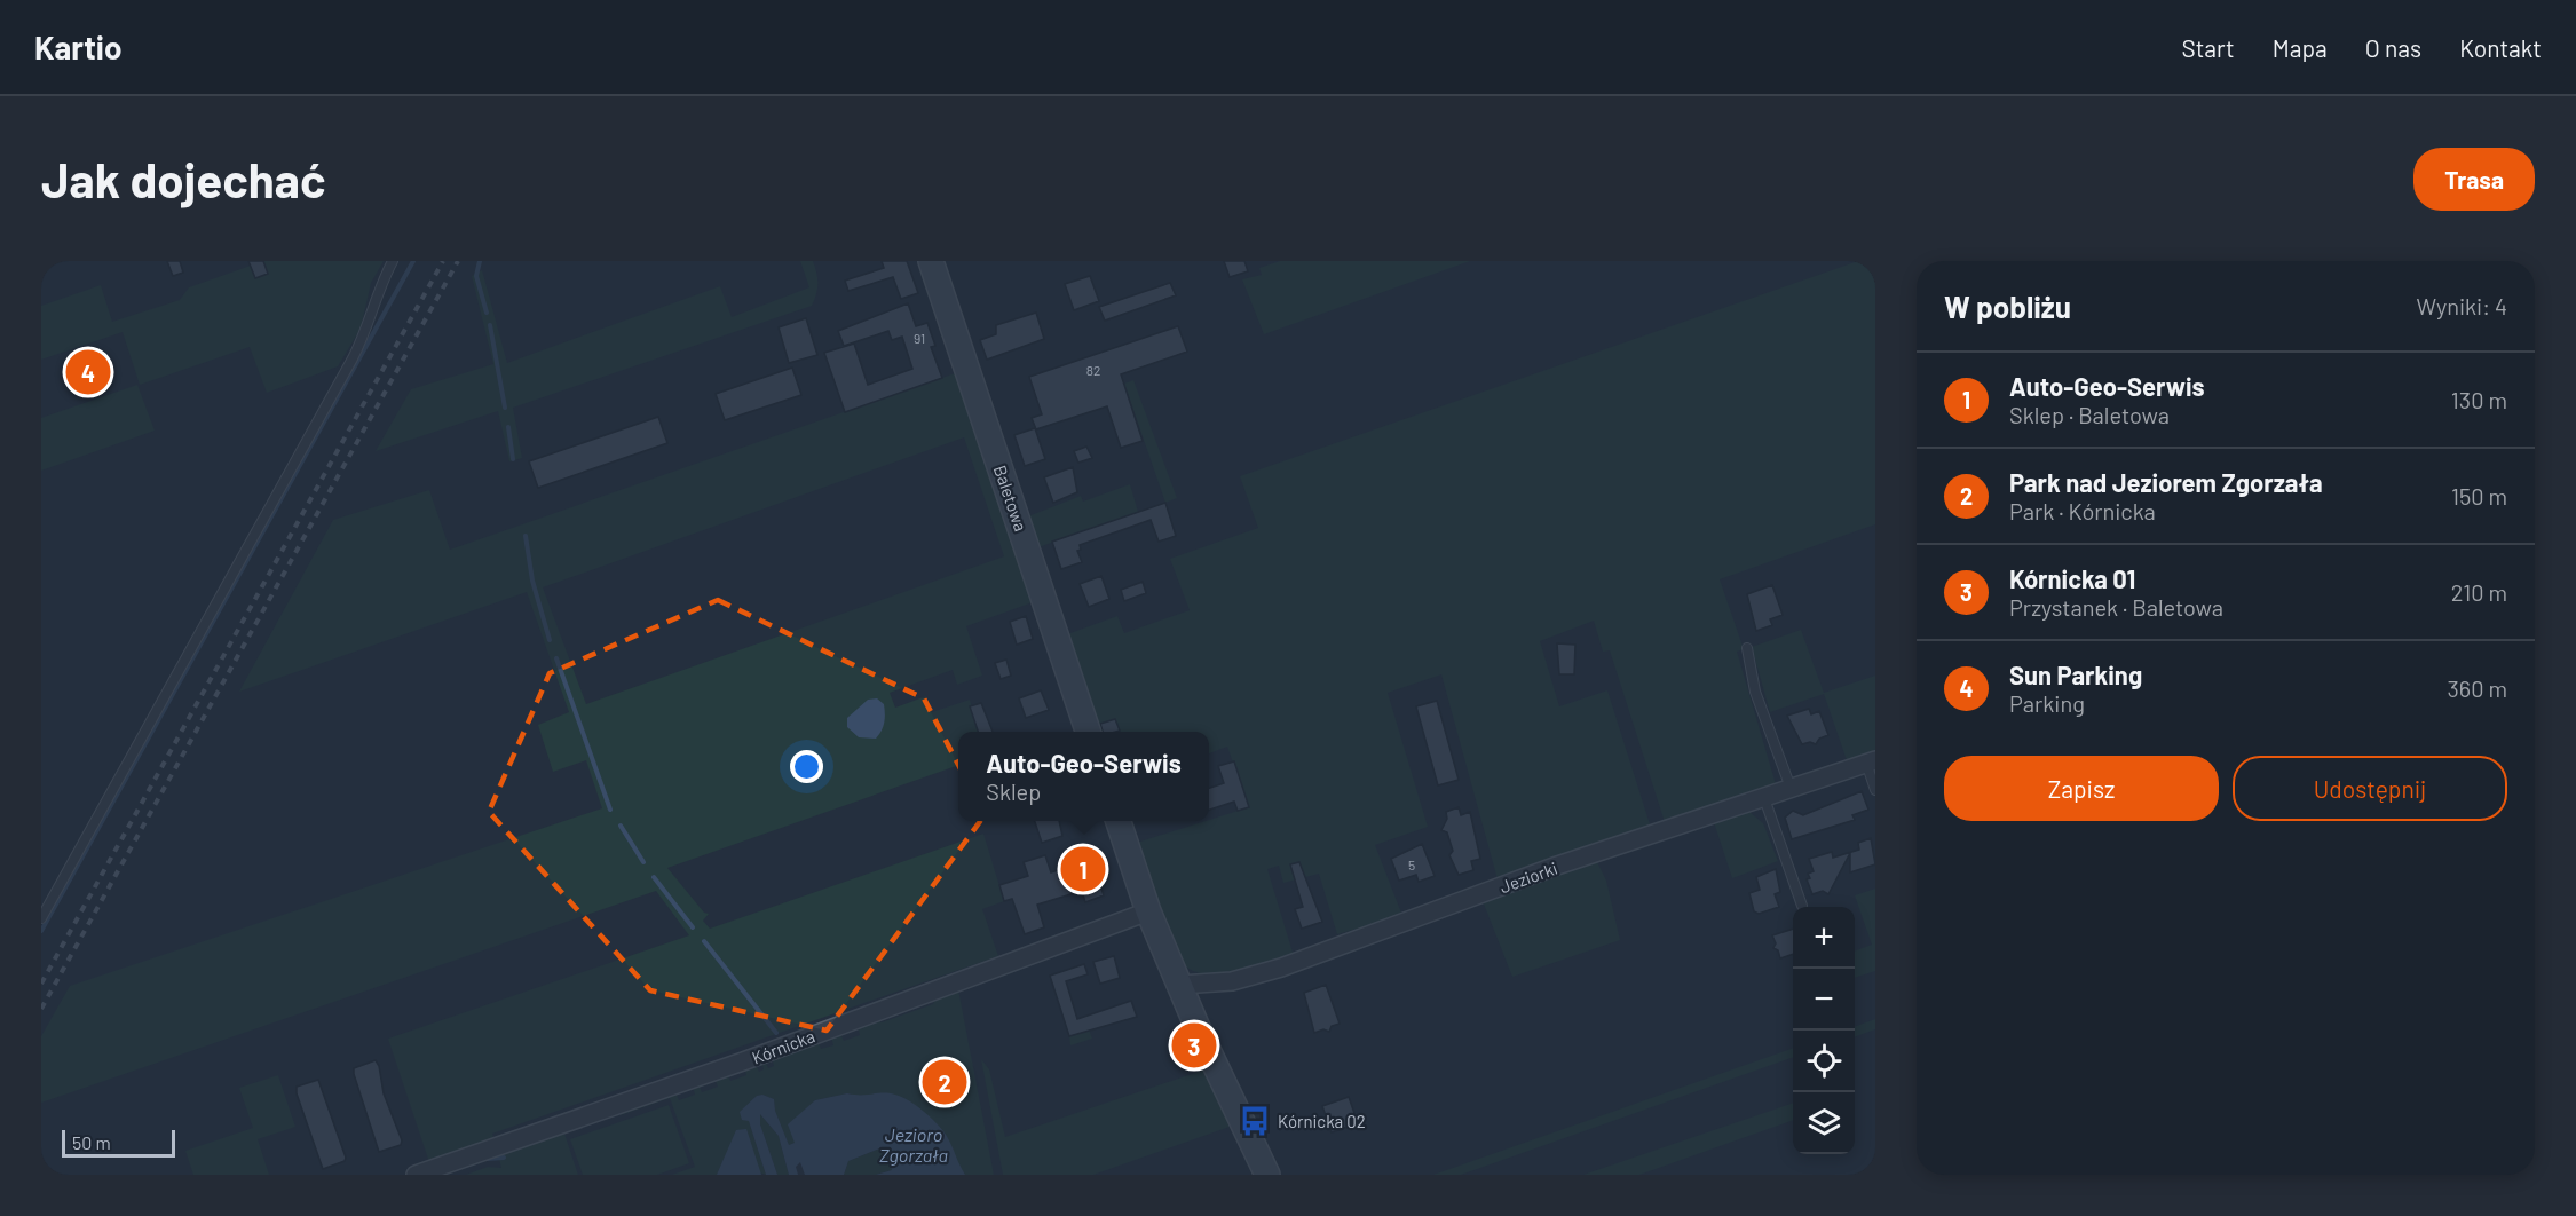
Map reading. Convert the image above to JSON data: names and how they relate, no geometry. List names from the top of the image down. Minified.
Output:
{"streets":{"street":["Baletowa","Jeziorki","Kórnicka"]},"water":["Jezioro Zgorzała"],"places":{"bus stop":["Kórnicka 02"]},"house_numbers":["91","82","5"],"scale_bar":"50 m","page":{"header":"Kartio","nav":["Start","Mapa","O nas","Kontakt"],"buttons":["Trasa",["Zapisz","Udostępnij"]],"title":"Jak dojechać","heading":["W pobliżu","Wyniki: 4"],"pins":["4","1","3","2"],"list":[{"mark":"1","name":"Auto-Geo-Serwis","note":"Sklep · Baletowa","value":"130 m"},{"mark":"2","name":"Park nad Jeziorem Zgorzała","note":"Park · Kórnicka","value":"150 m"},{"mark":"3","name":"Kórnicka 01","note":"Przystanek · Baletowa","value":"210 m"},{"mark":"4","name":"Sun Parking","note":"Parking","value":"360 m"}],"popup":["Auto-Geo-Serwis","Sklep"],"map_buttons":["+","−"],"scale":"50 m"}}
